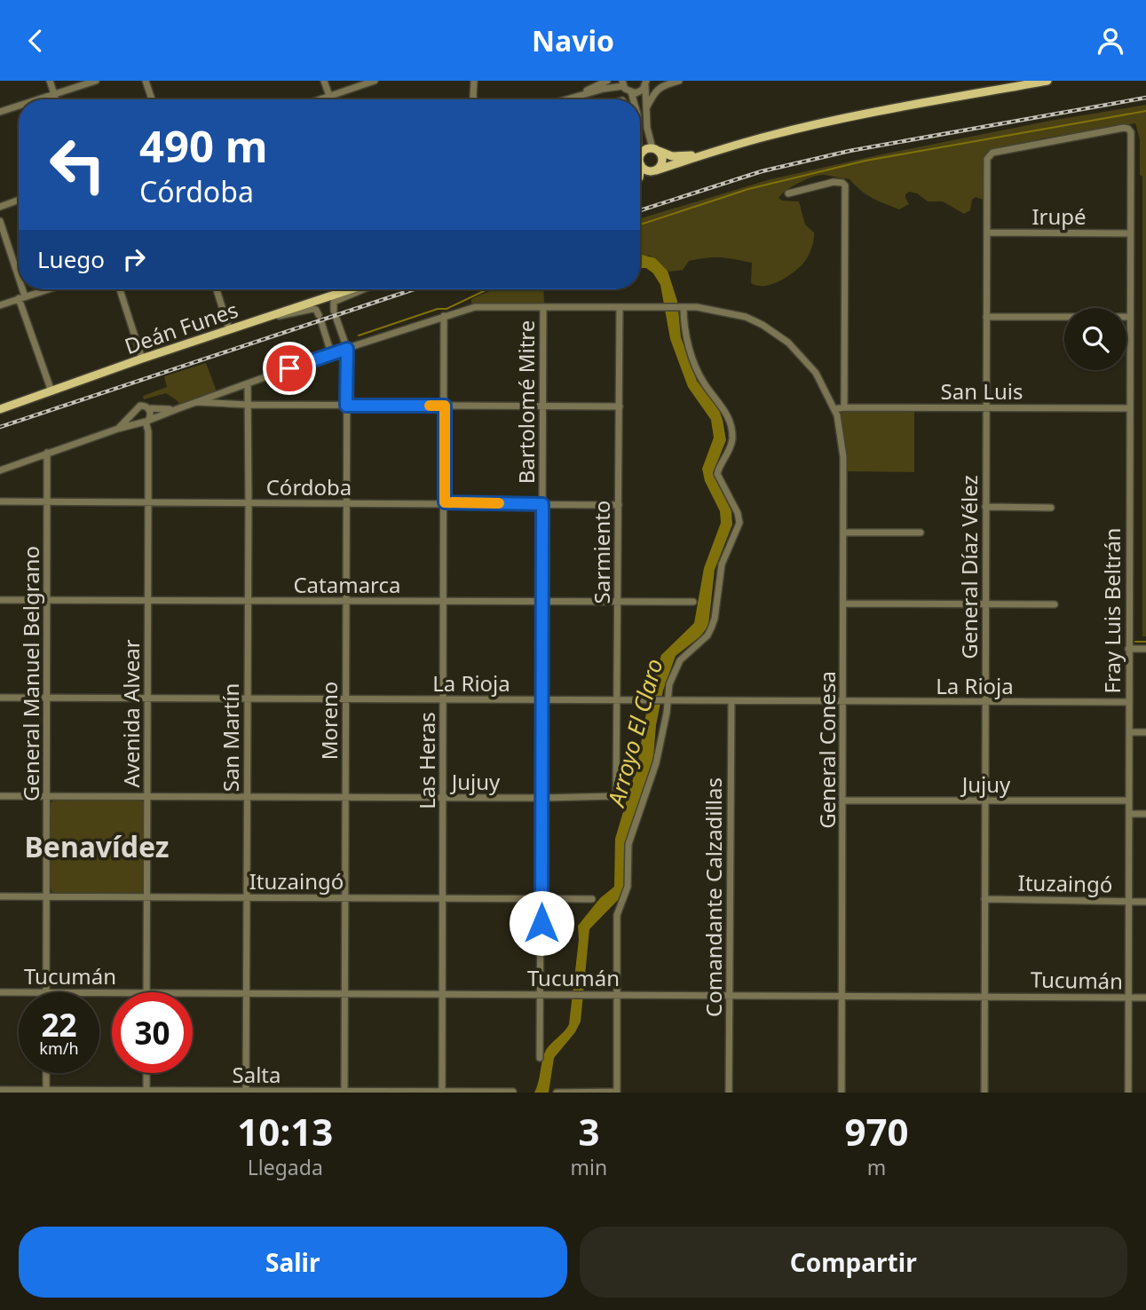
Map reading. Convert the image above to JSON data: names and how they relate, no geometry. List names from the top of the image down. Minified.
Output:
{"streets":{"main road":["Deán Funes"],"street":["Irupé","San Luis","Bartolomé Mitre","Córdoba","Sarmiento","General Díaz Vélez","Catamarca","Fray Luis Beltrán","General Manuel Belgrano","La Rioja","Avenida Alvear","Moreno","San Martín","General Conesa","Las Heras","Jujuy","Ituzaingó","Comandante Calzadillas","Tucumán","Salta"]},"crossings":[["Irupé","General Díaz Vélez"],["Irupé","Fray Luis Beltrán"],["San Luis","General Díaz Vélez"],["San Luis","Fray Luis Beltrán"],["San Luis","General Conesa"],["Bartolomé Mitre","Córdoba"],["Bartolomé Mitre","Catamarca"],["Bartolomé Mitre","La Rioja"],["Bartolomé Mitre","General Conesa"],["Bartolomé Mitre","Jujuy"],["Bartolomé Mitre","Ituzaingó"],["Bartolomé Mitre","Tucumán"],["Córdoba","Sarmiento"],["Córdoba","General Manuel Belgrano"],["Córdoba","Avenida Alvear"],["Córdoba","Moreno"],["Córdoba","San Martín"],["Córdoba","Las Heras"],["Sarmiento","Catamarca"],["Sarmiento","La Rioja"],["Sarmiento","General Conesa"],["Sarmiento","Jujuy"],["General Díaz Vélez","Fray Luis Beltrán"],["General Díaz Vélez","La Rioja"],["General Díaz Vélez","Jujuy"],["General Díaz Vélez","Ituzaingó"],["General Díaz Vélez","Tucumán"],["Catamarca","General Manuel Belgrano"],["Catamarca","Avenida Alvear"],["Catamarca","Moreno"],["Catamarca","San Martín"],["Catamarca","Las Heras"],["Fray Luis Beltrán","La Rioja"],["Fray Luis Beltrán","Jujuy"],["Fray Luis Beltrán","Ituzaingó"],["Fray Luis Beltrán","Tucumán"],["General Manuel Belgrano","La Rioja"],["General Manuel Belgrano","Jujuy"],["General Manuel Belgrano","Ituzaingó"],["La Rioja","Avenida Alvear"],["La Rioja","Moreno"],["La Rioja","San Martín"],["La Rioja","General Conesa"],["La Rioja","Las Heras"],["La Rioja","Comandante Calzadillas"],["Avenida Alvear","Jujuy"],["Avenida Alvear","Ituzaingó"],["Moreno","General Conesa"],["Moreno","Jujuy"],["Moreno","Ituzaingó"],["Moreno","Tucumán"],["Moreno","Salta"],["San Martín","General Conesa"],["San Martín","Jujuy"],["San Martín","Ituzaingó"],["San Martín","Tucumán"],["San Martín","Salta"],["General Conesa","Las Heras"],["General Conesa","Jujuy"],["General Conesa","Tucumán"],["Las Heras","Jujuy"],["Las Heras","Ituzaingó"],["Las Heras","Tucumán"],["Las Heras","Salta"],["Comandante Calzadillas","Tucumán"]],"districts":["Benavídez"],"water":["Arroyo El Claro"],"page":{"header":"Navio","turn":["490 m","Córdoba"],"then":"Luego","speed":"22 km/h","limit":"30","eta":["10:13","Llegada","3","min","970","m"],"buttons":["Salir","Compartir"]}}
